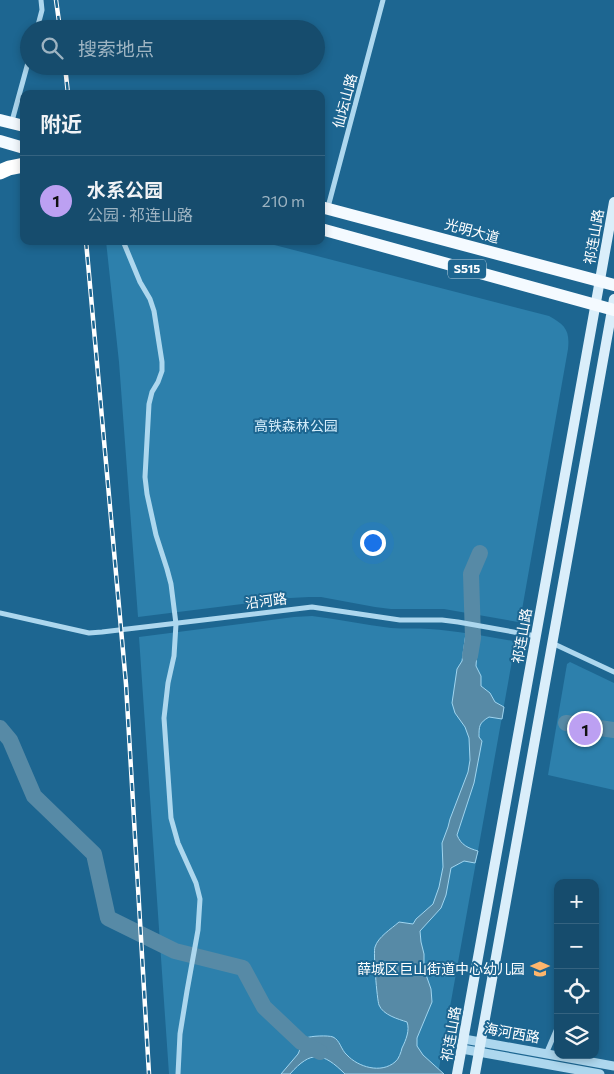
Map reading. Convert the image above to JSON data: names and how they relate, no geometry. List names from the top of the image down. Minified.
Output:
{"streets":{"main road":["光明大道","祁连山路","S515"],"street":["仙坛山路","沿河路","海河西路"]},"crossings":[["光明大道","祁连山路"],["祁连山路","S515"],["祁连山路","沿河路"],["祁连山路","海河西路"]],"parks":["高铁森林公园"],"places":{"school or university":["薛城区巨山街道中心幼儿园"]},"page":{"search":"搜索地点","heading":"附近","list":[{"mark":"1","name":"水系公园","note":"公园 · 祁连山路","value":"210 m"}],"pins":"1","map_buttons":["+","−"]}}
